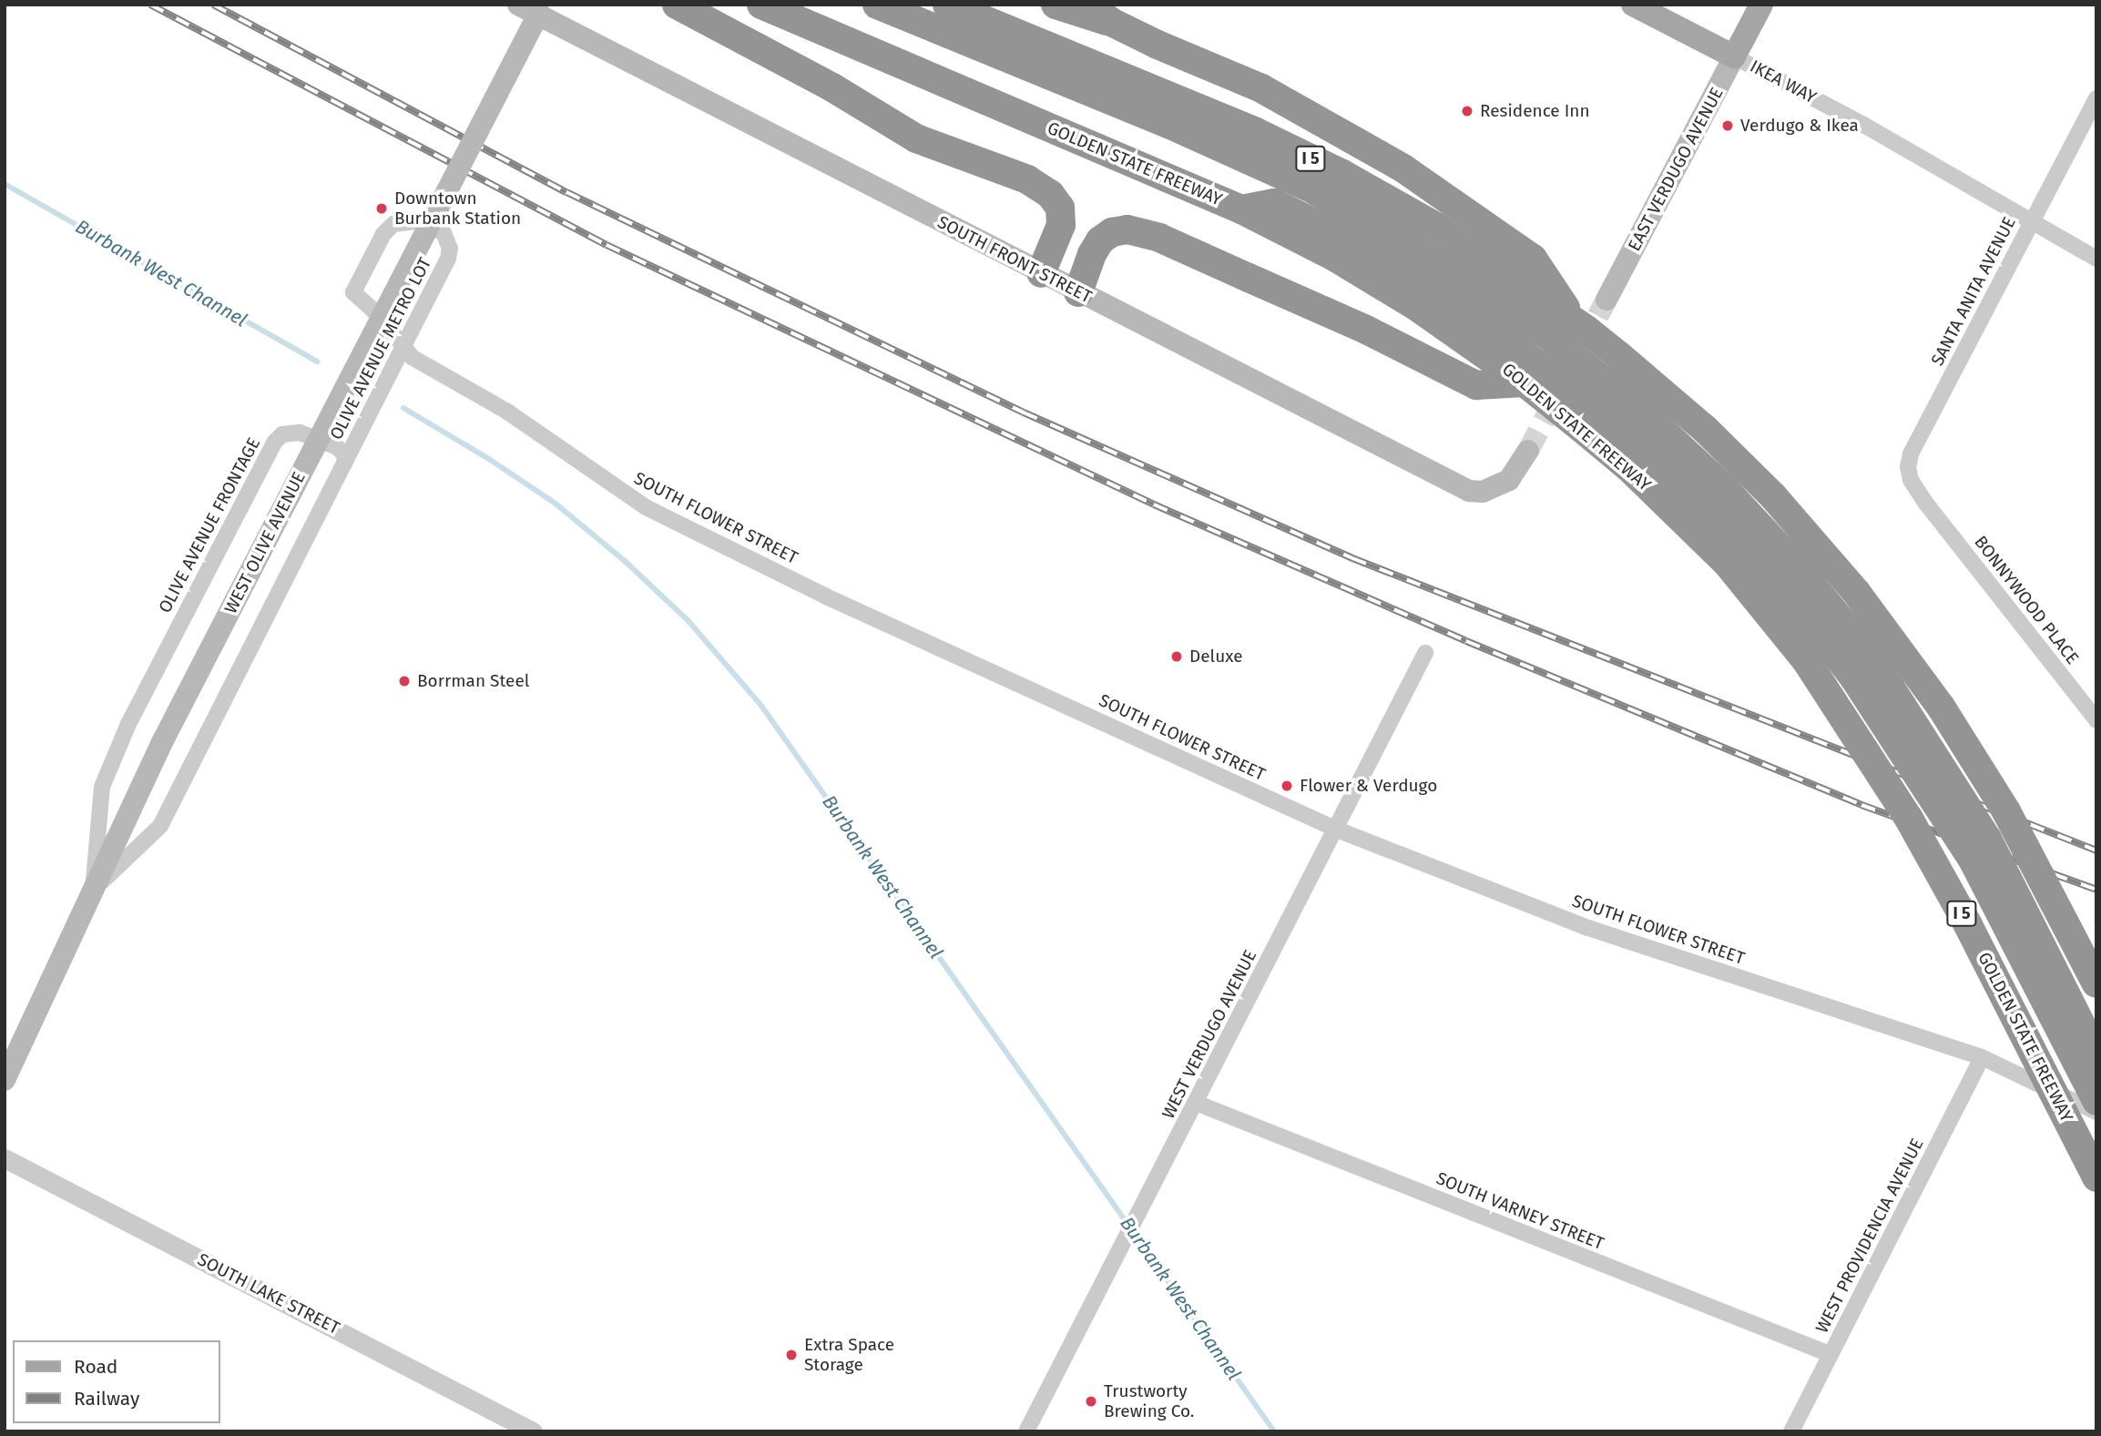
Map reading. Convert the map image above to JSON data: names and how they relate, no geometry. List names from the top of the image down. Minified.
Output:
{"streets":{"highway":["I 5","GOLDEN STATE FREEWAY"],"main road":["IKEA WAY","EAST VERDUGO AVENUE","SOUTH FRONT STREET","WEST OLIVE AVENUE"],"street":["SANTA ANITA AVENUE","OLIVE AVENUE METRO LOT","SOUTH FLOWER STREET","OLIVE AVENUE FRONTAGE","BONNYWOOD PLACE","WEST VERDUGO AVENUE","SOUTH VARNEY STREET","WEST PROVIDENCIA AVENUE","SOUTH LAKE STREET"]},"crossings":[["IKEA WAY","EAST VERDUGO AVENUE"],["IKEA WAY","SANTA ANITA AVENUE"],["SOUTH FRONT STREET","WEST OLIVE AVENUE"],["SANTA ANITA AVENUE","BONNYWOOD PLACE"],["OLIVE AVENUE METRO LOT","SOUTH FLOWER STREET"],["OLIVE AVENUE METRO LOT","OLIVE AVENUE FRONTAGE"],["SOUTH FLOWER STREET","WEST VERDUGO AVENUE"],["SOUTH FLOWER STREET","WEST PROVIDENCIA AVENUE"],["OLIVE AVENUE FRONTAGE","WEST OLIVE AVENUE"],["WEST VERDUGO AVENUE","SOUTH VARNEY STREET"],["SOUTH VARNEY STREET","WEST PROVIDENCIA AVENUE"]],"water":["Burbank West Channel"],"places":["Residence Inn","Verdugo & Ikea","Downtown Burbank Station","Deluxe","Borrman Steel","Flower & Verdugo","Extra Space Storage","Trustworty Brewing Co."],"legend":["Road","Railway"]}
